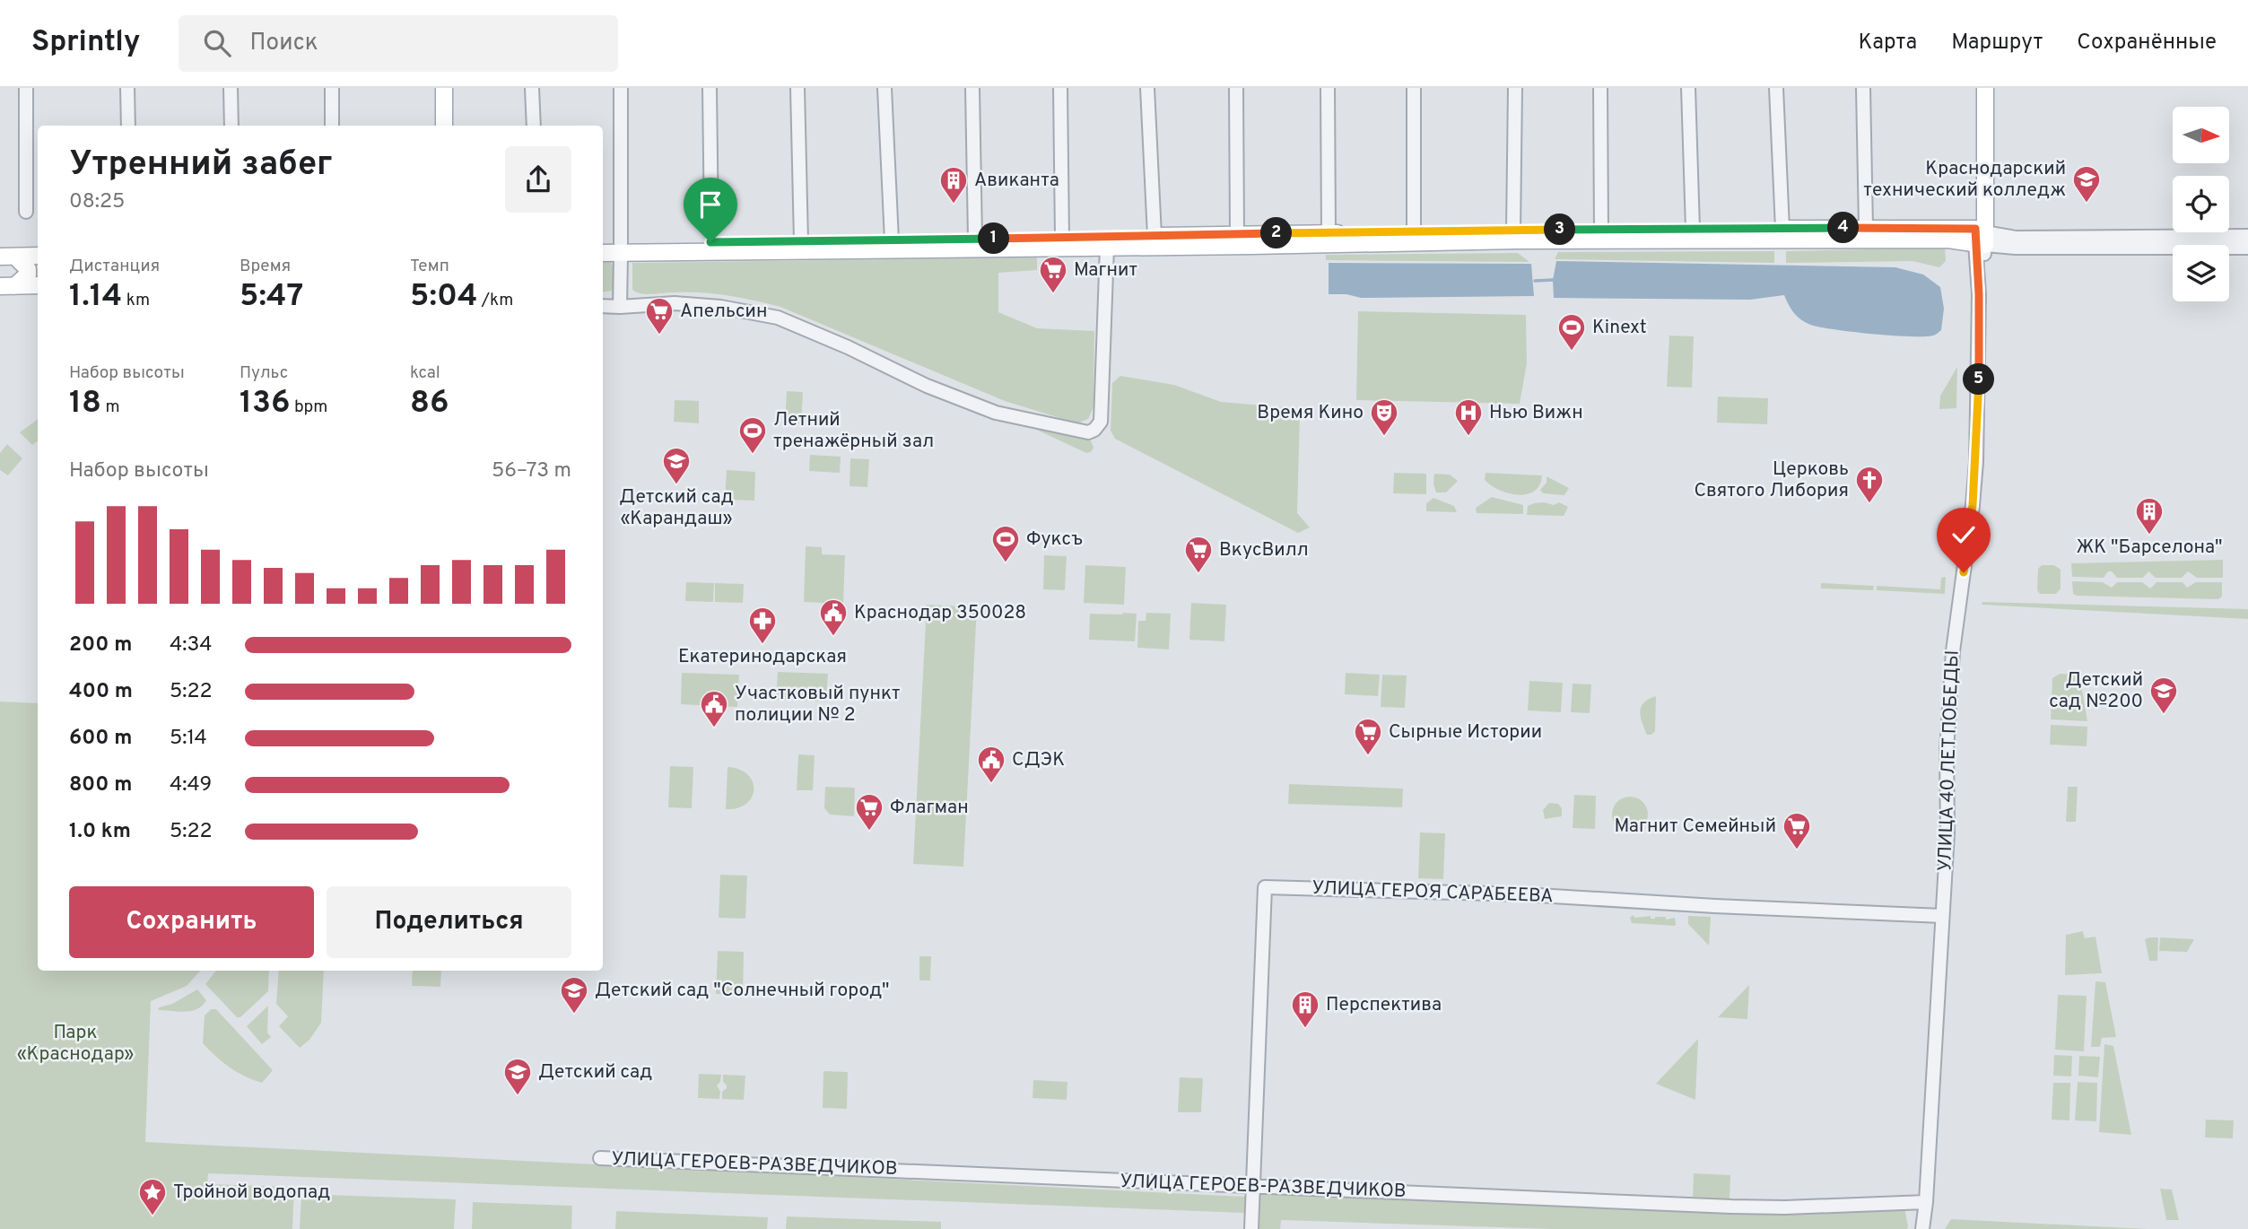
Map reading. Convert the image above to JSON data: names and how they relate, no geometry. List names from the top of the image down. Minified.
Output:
{"streets":{"main road":["УЛИЦА 40 ЛЕТ ПОБЕДЫ"],"street":["УЛИЦА ГЕРОЯ САРАБЕЕВА","УЛИЦА ГЕРОЕВ-РАЗВЕДЧИКОВ"]},"crossings":[["УЛИЦА 40 ЛЕТ ПОБЕДЫ","УЛИЦА ГЕРОЯ САРАБЕЕВА"],["УЛИЦА 40 ЛЕТ ПОБЕДЫ","УЛИЦА ГЕРОЕВ-РАЗВЕДЧИКОВ"],["УЛИЦА ГЕРОЯ САРАБЕЕВА","УЛИЦА ГЕРОЕВ-РАЗВЕДЧИКОВ"]],"parks":["Парк «Краснодар»"],"places":{"school or university":["Краснодарский технический колледж","Детский сад «Карандаш»","Детский сад №200","Детский сад \"Солнечный город\"","Детский сад"],"building":["Авиканта","ЖК \"Барселона\"","Перспектива"],"supermarket":["Магнит","Апельсин","ВкусВилл","Сырные Истории","Флагман","Магнит Семейный"],"sports":["Kinext","Летний тренажёрный зал","Фуксъ"],"theatre":["Время Кино"],"hospital":["Нью Вижн"],"church":["Церковь Святого Либория"],"public building":["Краснодар 350028","Участковый пункт полиции № 2","СДЭК"],"pharmacy":["Екатеринодарская"],"place":["Тройной водопад"]},"north":"right","page":{"header":"Sprintly","search":"Поиск","nav":["Карта","Маршрут","Сохранённые"],"heading":["Утренний забег","08:25"],"pins":["4","3","2","1","5"],"stats":[["Дистанция","1.14 km"],["Время","5:47"],["Темп","5:04 /km"],["Набор высоты","18 m"],["Пульс","136 bpm"],["kcal","86"]],"chart":["Набор высоты","56–73 m"],"list":[{"name":"200 m","note":"4:34"},{"name":"400 m","note":"5:22"},{"name":"600 m","note":"5:14"},{"name":"800 m","note":"4:49"},{"name":"1.0 km","note":"5:22"}],"buttons":["Сохранить","Поделиться"]}}
